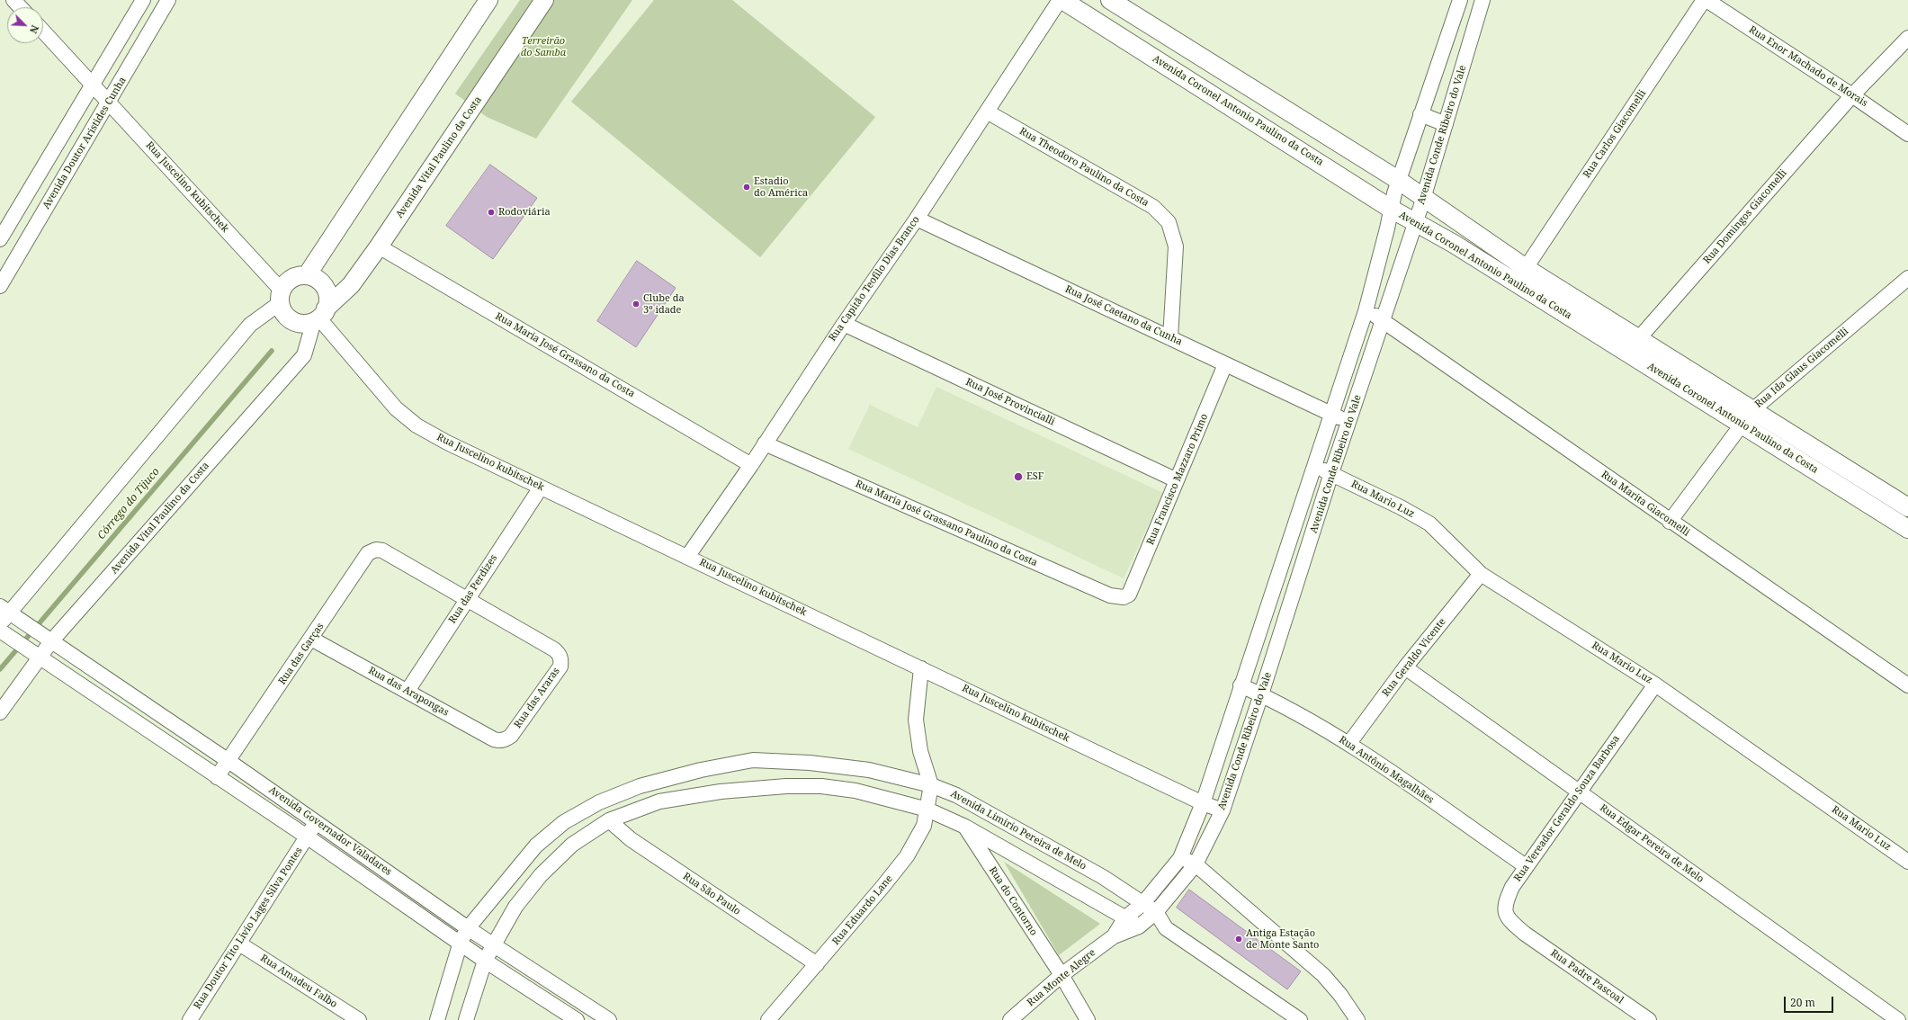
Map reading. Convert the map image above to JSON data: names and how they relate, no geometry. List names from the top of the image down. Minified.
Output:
{"streets":{"street":["Rua Enor Machado de Morais","Avenida Coronel Antonio Paulino da Costa","Rua Carlos Giacomelli","Avenida Conde Ribeiro do Vale","Avenida Doutor Aristides Cunha","Avenida Vital Paulino da Costa","Rua Theodoro Paulino da Costa","Rua Juscelino kubitschek","Rua Domingos Giacomelli","Rua Capitão Teofilo Dias Branco","Rua José Caetano da Cunha","Rua Maria José Grassano da Costa","Rua Ida Glaus Giacomelli","Rua José Provincialli","Rua Francisco Mazzaro Primo","Rua Mario Luz","Rua Marita Giacomelli","Rua Maria José Grassano Paulino da Costa","Rua das Perdizes","Rua das Garças","Rua Geraldo Vicente","Rua das Arapongas","Rua das Araras","Rua Antônio Magalhães","Rua Vereador Geraldo Souza Barbosa","Avenida Limirio Pereira de Melo","Avenida Governador Valadares","Rua Edgar Pereira de Melo","Rua São Paulo","Rua do Contorno","Rua Eduardo Lane","Rua Doutor Tito Livio Lages Silva Pontes","Rua Padre Pascoal","Rua Monte Alegre","Rua Amadeu Falbo"]},"crossings":[["Rua Enor Machado de Morais","Rua Carlos Giacomelli"],["Rua Enor Machado de Morais","Rua Domingos Giacomelli"],["Avenida Coronel Antonio Paulino da Costa","Rua Carlos Giacomelli"],["Avenida Coronel Antonio Paulino da Costa","Avenida Conde Ribeiro do Vale"],["Avenida Coronel Antonio Paulino da Costa","Rua Domingos Giacomelli"],["Avenida Coronel Antonio Paulino da Costa","Rua Capitão Teofilo Dias Branco"],["Avenida Coronel Antonio Paulino da Costa","Rua Ida Glaus Giacomelli"],["Avenida Conde Ribeiro do Vale","Rua Juscelino kubitschek"],["Avenida Conde Ribeiro do Vale","Rua José Caetano da Cunha"],["Avenida Conde Ribeiro do Vale","Rua Mario Luz"],["Avenida Conde Ribeiro do Vale","Rua Marita Giacomelli"],["Avenida Conde Ribeiro do Vale","Rua Antônio Magalhães"],["Avenida Conde Ribeiro do Vale","Avenida Limirio Pereira de Melo"],["Avenida Conde Ribeiro do Vale","Rua Monte Alegre"],["Avenida Doutor Aristides Cunha","Rua Juscelino kubitschek"],["Avenida Vital Paulino da Costa","Rua Juscelino kubitschek"],["Avenida Vital Paulino da Costa","Rua Maria José Grassano da Costa"],["Avenida Vital Paulino da Costa","Avenida Governador Valadares"],["Rua Theodoro Paulino da Costa","Rua Capitão Teofilo Dias Branco"],["Rua Theodoro Paulino da Costa","Rua José Caetano da Cunha"],["Rua Juscelino kubitschek","Rua Capitão Teofilo Dias Branco"],["Rua Juscelino kubitschek","Rua das Perdizes"],["Rua Capitão Teofilo Dias Branco","Rua José Caetano da Cunha"],["Rua Capitão Teofilo Dias Branco","Rua Maria José Grassano da Costa"],["Rua Capitão Teofilo Dias Branco","Rua José Provincialli"],["Rua Capitão Teofilo Dias Branco","Rua Maria José Grassano Paulino da Costa"],["Rua José Caetano da Cunha","Rua Francisco Mazzaro Primo"],["Rua Ida Glaus Giacomelli","Rua Marita Giacomelli"],["Rua José Provincialli","Rua Francisco Mazzaro Primo"],["Rua Francisco Mazzaro Primo","Rua Maria José Grassano Paulino da Costa"],["Rua Mario Luz","Rua Geraldo Vicente"],["Rua Mario Luz","Rua Vereador Geraldo Souza Barbosa"],["Rua das Perdizes","Rua das Garças"],["Rua das Perdizes","Rua das Arapongas"],["Rua das Perdizes","Rua das Araras"],["Rua das Garças","Rua das Arapongas"],["Rua das Garças","Rua das Araras"],["Rua das Garças","Avenida Governador Valadares"],["Rua Geraldo Vicente","Rua Antônio Magalhães"],["Rua Geraldo Vicente","Rua Edgar Pereira de Melo"],["Rua das Arapongas","Rua das Araras"],["Rua Antônio Magalhães","Rua Vereador Geraldo Souza Barbosa"],["Rua Vereador Geraldo Souza Barbosa","Rua Edgar Pereira de Melo"],["Rua Vereador Geraldo Souza Barbosa","Rua Padre Pascoal"],["Avenida Limirio Pereira de Melo","Avenida Governador Valadares"],["Avenida Limirio Pereira de Melo","Rua Eduardo Lane"],["Avenida Limirio Pereira de Melo","Rua Monte Alegre"],["Avenida Governador Valadares","Rua Doutor Tito Livio Lages Silva Pontes"],["Rua São Paulo","Rua Eduardo Lane"],["Rua do Contorno","Rua Monte Alegre"],["Rua Doutor Tito Livio Lages Silva Pontes","Rua Amadeu Falbo"]],"water":["Córrego do Tijuco"],"parks":["Terreirão do Samba"],"places":["Estadio do América","Rodoviária","Clube da 3º idade","ESF","Antiga Estação de Monte Santo"],"scale_bar":"20 m","north":"bottom right"}
